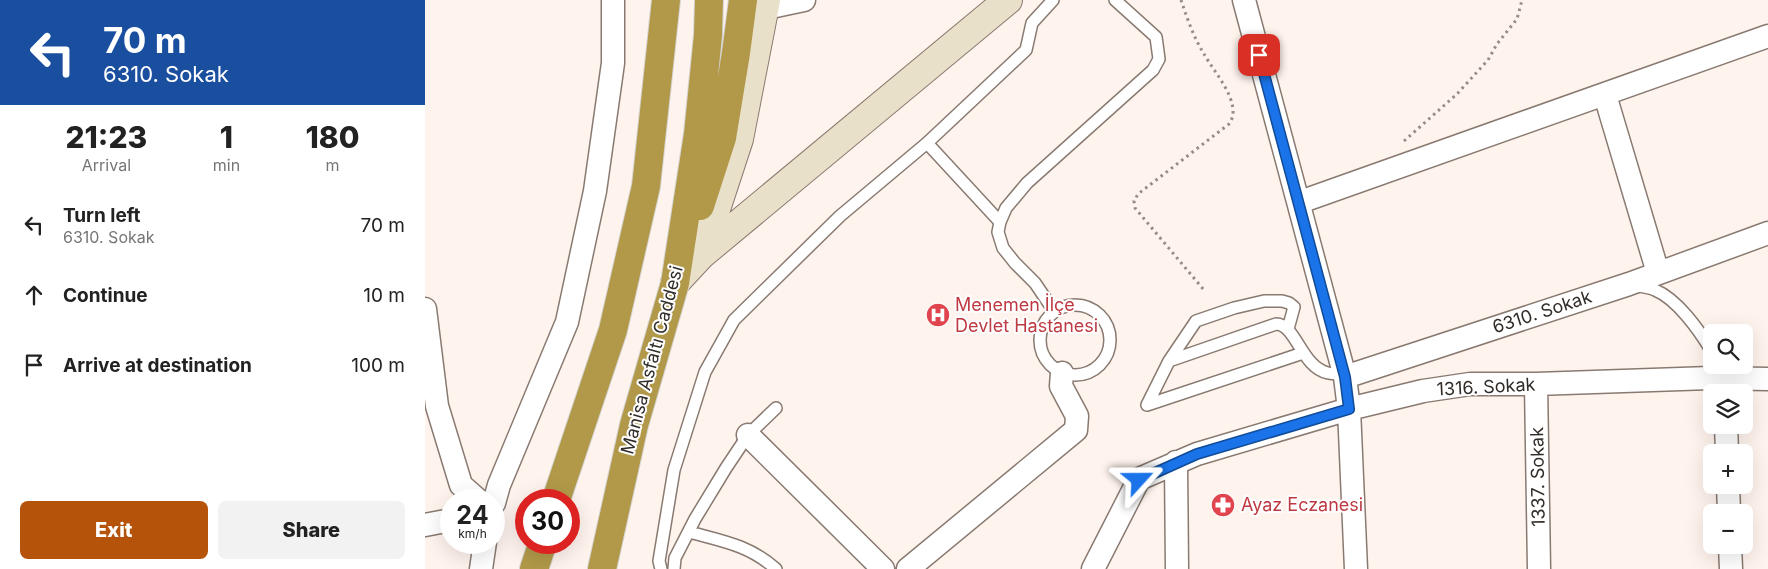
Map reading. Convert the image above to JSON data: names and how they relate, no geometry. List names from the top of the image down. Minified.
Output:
{"streets":{"highway":["Manisa Asfaltı Caddesi"],"street":["6310. Sokak","1316. Sokak","1337. Sokak"]},"crossings":[["1316. Sokak","1337. Sokak"]],"places":{"hospital":["Menemen İlçe Devlet Hastanesi"],"pharmacy":["Ayaz Eczanesi"]},"page":{"turn":["70 m","6310. Sokak"],"eta":["21:23","Arrival","1","min","180","m"],"list":[{"name":"Turn left","note":"6310. Sokak","value":"70 m"},{"name":"Continue","value":"10 m"},{"name":"Arrive at destination","value":"100 m"}],"map_buttons":["+","−"],"speed":"24 km/h","limit":"30","buttons":["Exit","Share"]}}
